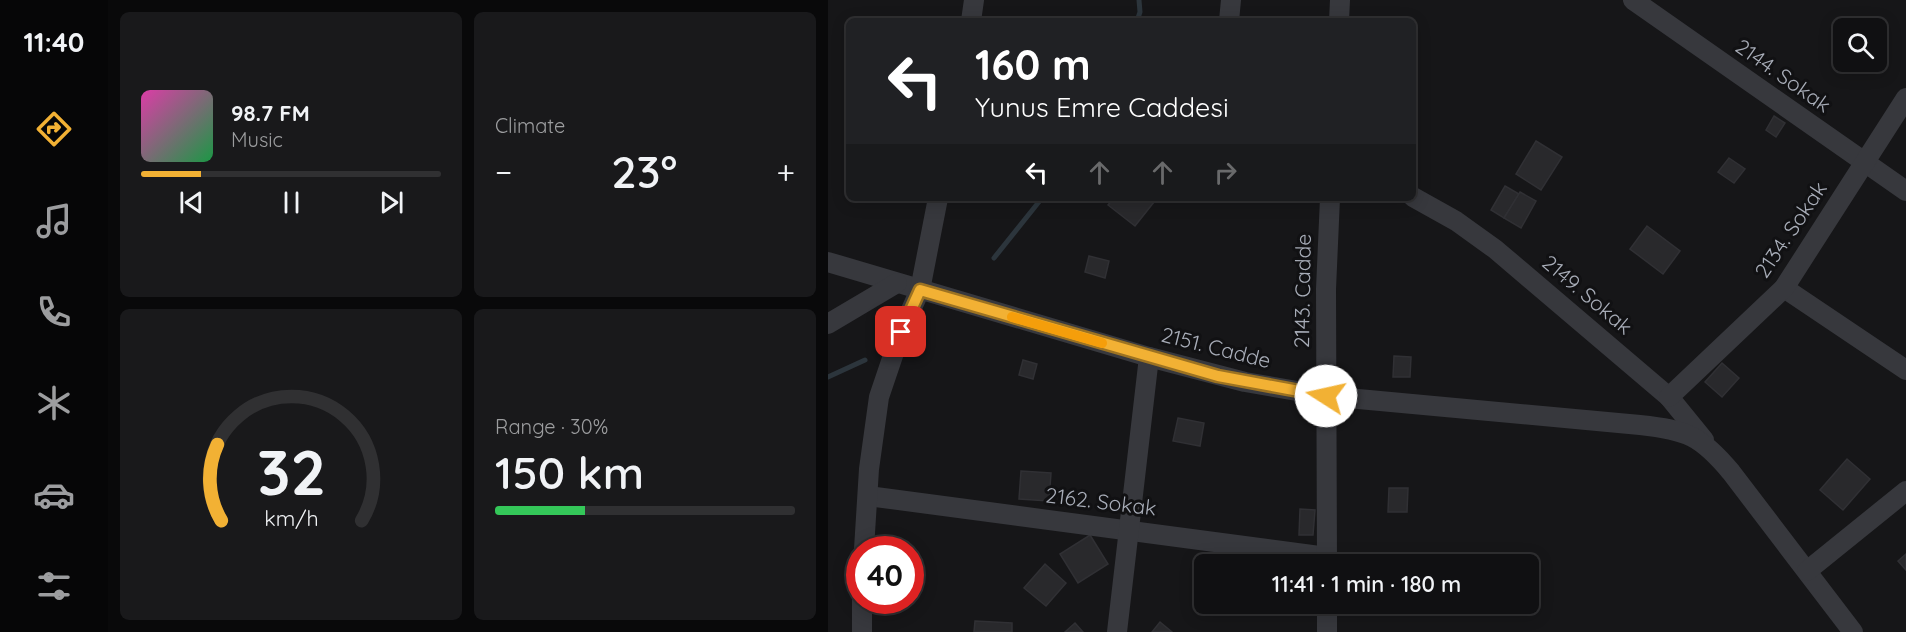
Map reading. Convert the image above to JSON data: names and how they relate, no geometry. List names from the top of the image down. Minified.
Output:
{"streets":{"street":["2144. Sokak","2134. Sokak","2143. Cadde","2149. Sokak","2151. Cadde","2162. Sokak"]},"crossings":[["2144. Sokak","2134. Sokak"],["2134. Sokak","2149. Sokak"],["2143. Cadde","2151. Cadde"],["2149. Sokak","2151. Cadde"]],"page":{"tabs":"11:40","tile":["Climate",["Range · 30%","150 km"]],"turn":["160 m","Yunus Emre Caddesi"],"song":["98.7 FM","Music"],"heat":["−","23°","+"],"limit":"40","trip":"11:41 · 1 min · 180 m","gauge":["32","km/h"]}}
